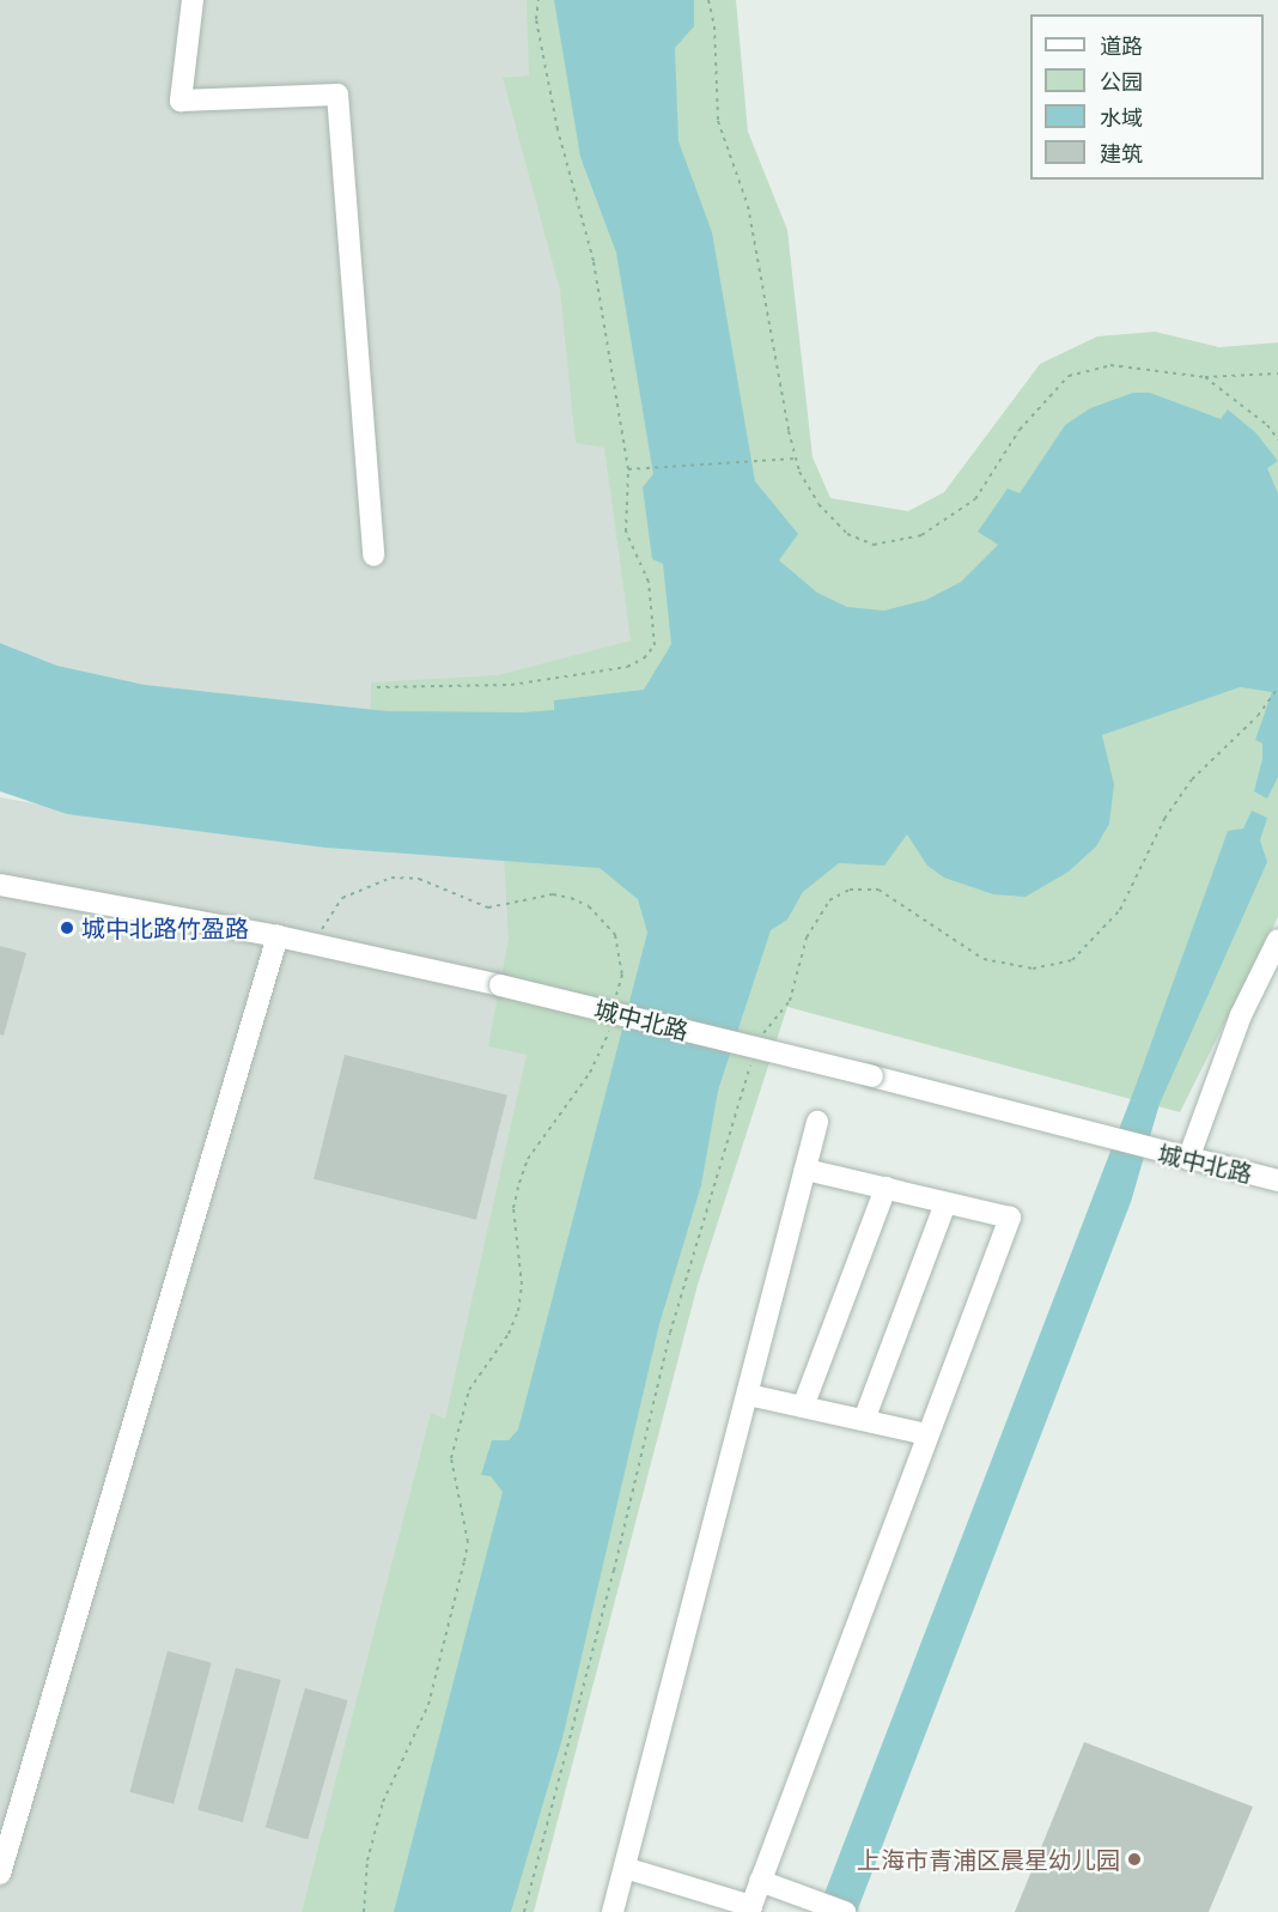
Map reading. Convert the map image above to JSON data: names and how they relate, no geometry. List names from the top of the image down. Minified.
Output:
{"streets":{"street":["城中北路"]},"places":["城中北路竹盈路","上海市青浦区晨星幼儿园"],"legend":["道路","公园","水域","建筑"]}
